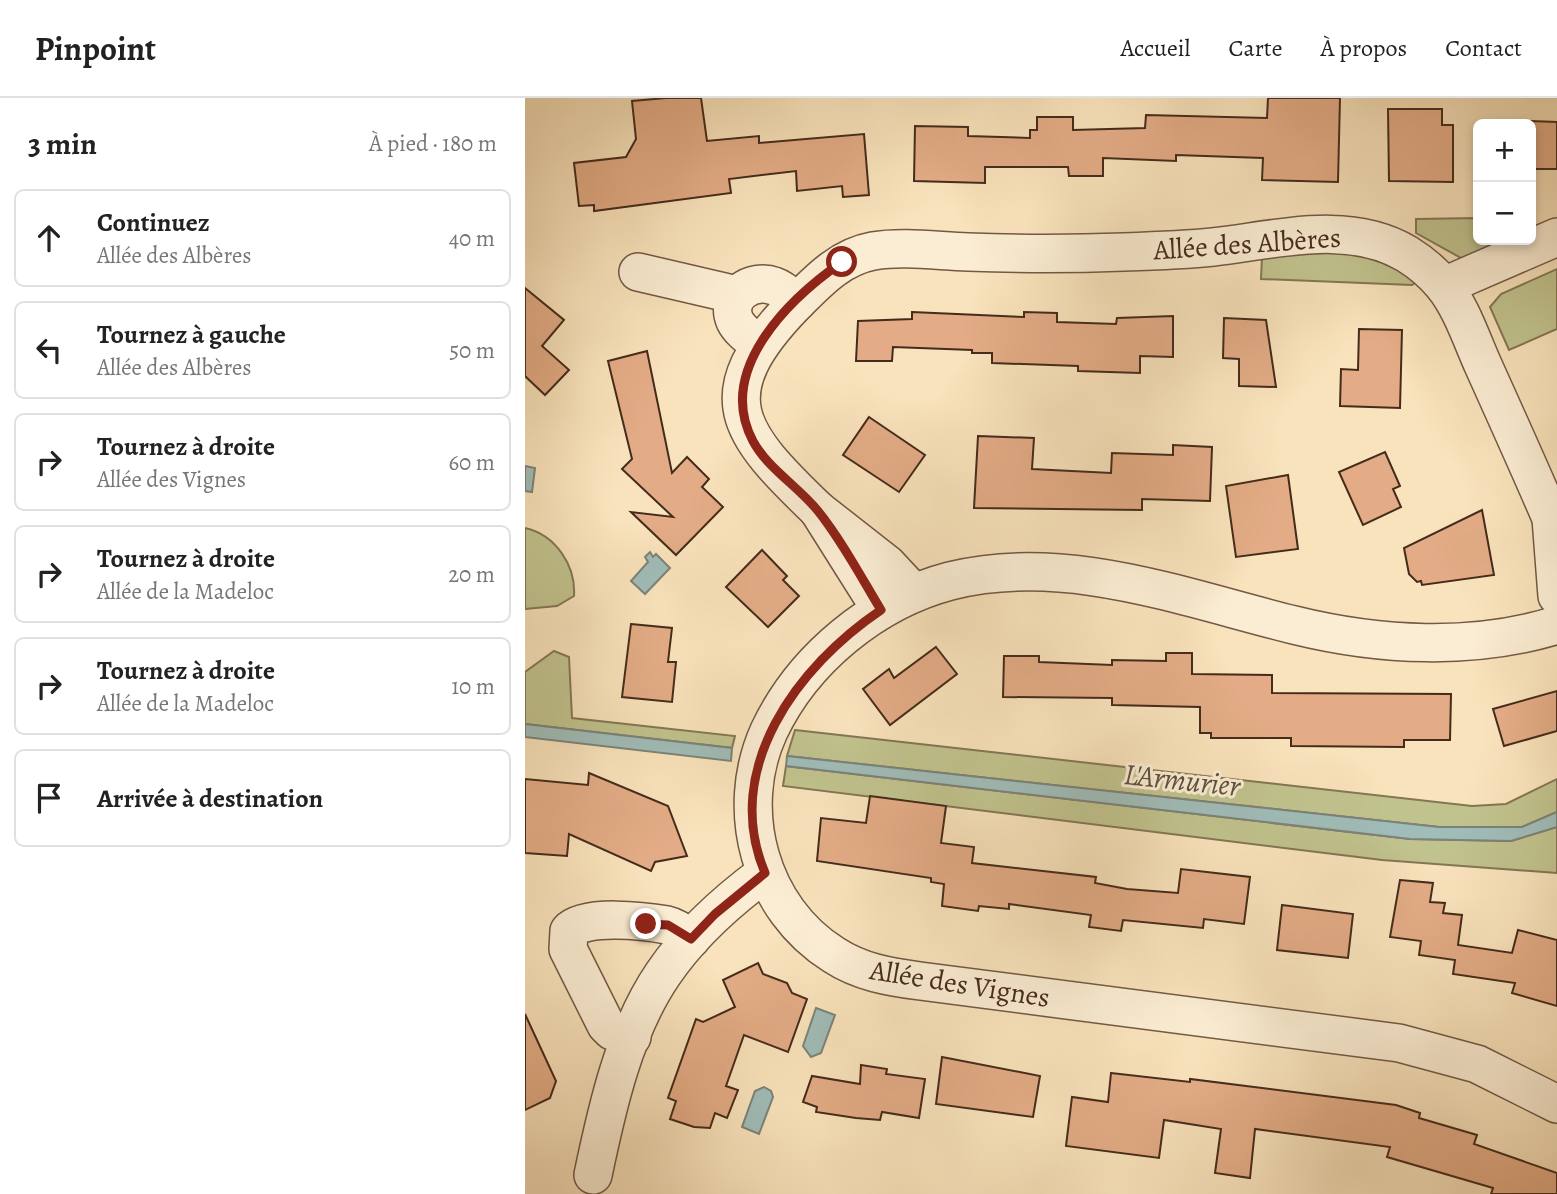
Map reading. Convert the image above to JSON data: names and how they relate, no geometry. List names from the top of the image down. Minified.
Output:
{"streets":{"street":["Allée des Albères","Allée des Vignes"]},"crossings":[["Allée des Albères","Allée des Vignes"]],"water":["L'Armurier"],"page":{"header":"Pinpoint","nav":["Accueil","Carte","À propos","Contact"],"heading":["3 min","À pied · 180 m"],"map_buttons":["+","−"],"list":[["Continuez","Allée des Albères","40 m"],["Tournez à gauche","Allée des Albères","50 m"],["Tournez à droite","Allée des Vignes","60 m"],["Tournez à droite","Allée de la Madeloc","20 m"],["Tournez à droite","Allée de la Madeloc","10 m"],"Arrivée à destination"]}}
